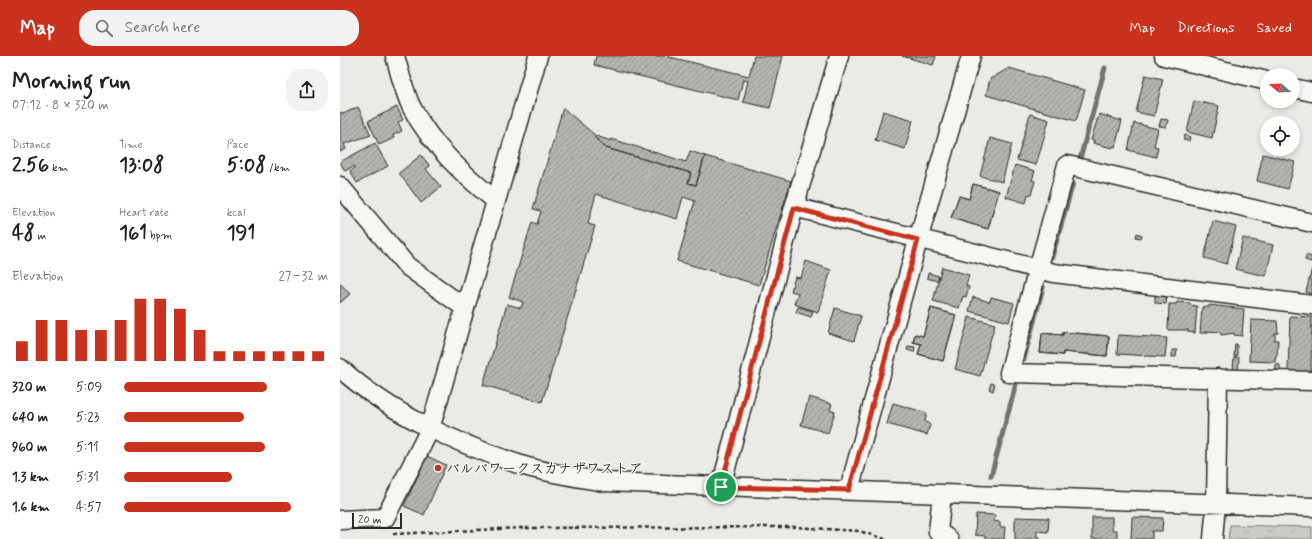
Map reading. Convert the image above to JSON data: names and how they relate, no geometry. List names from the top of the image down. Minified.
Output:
{"places":["バルバワークスカナザワストア"],"scale_bar":"20 m","north":"left","page":{"header":"Map","search":"Search here","nav":["Map","Directions","Saved"],"heading":["Morning run","07:12 · 8 × 320 m"],"stats":[["Distance","2.56 km"],["Time","13:08"],["Pace","5:08 /km"],["Elevation","48 m"],["Heart rate","161 bpm"],["kcal","191"]],"chart":["Elevation","27–32 m"],"list":[{"name":"320 m","note":"5:09"},{"name":"640 m","note":"5:23"},{"name":"960 m","note":"5:11"},{"name":"1.3 km","note":"5:31"},{"name":"1.6 km","note":"4:57"}],"scale":"20 m"}}
